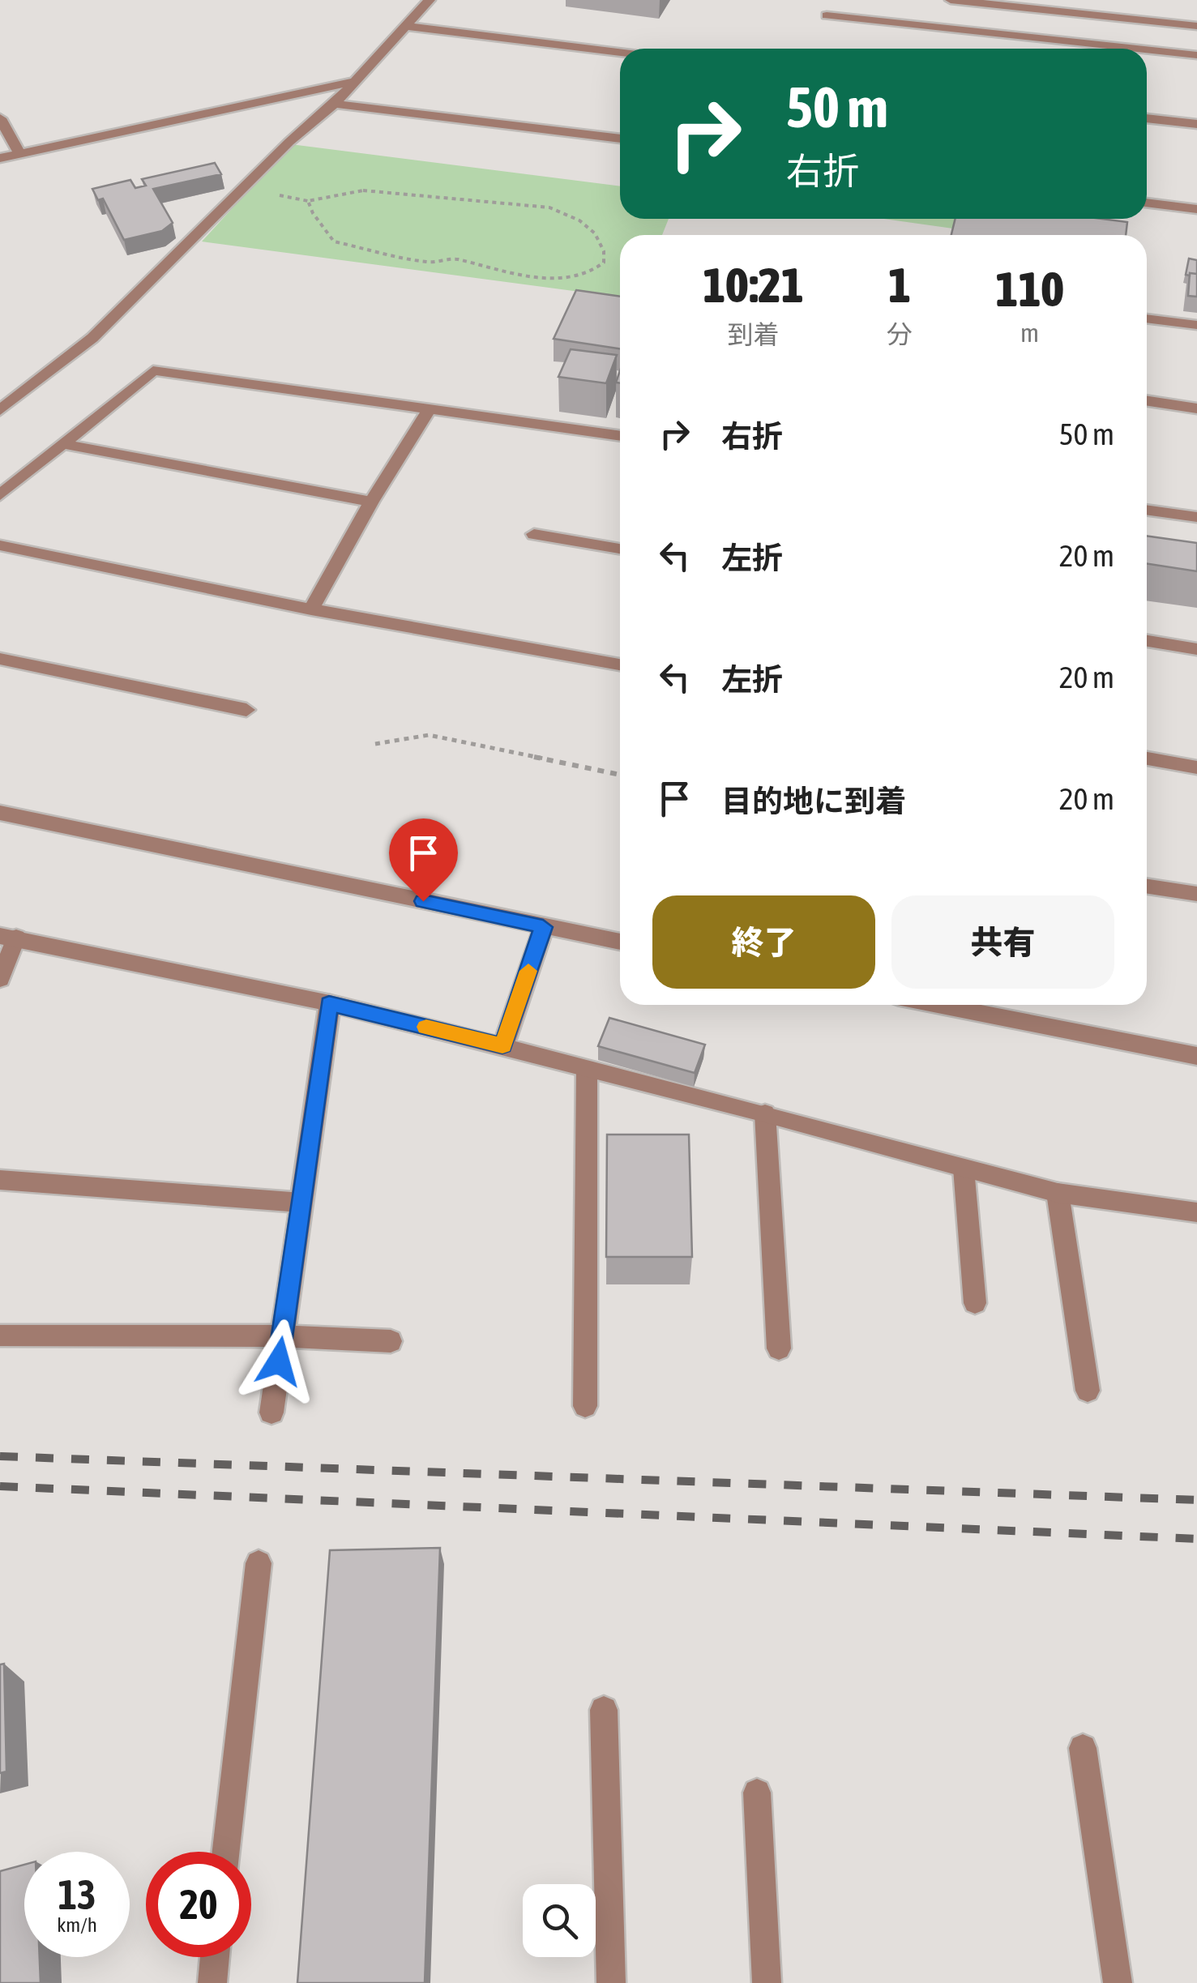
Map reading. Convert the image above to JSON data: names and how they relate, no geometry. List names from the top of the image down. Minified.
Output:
{"page":{"turn":["50 m","右折"],"eta":["10:21","到着","1","分","110","m"],"list":[{"name":"右折","value":"50 m"},{"name":"左折","value":"20 m"},{"name":"左折","value":"20 m"},{"name":"目的地に到着","value":"20 m"}],"buttons":["終了","共有"],"speed":"13 km/h","limit":"20"}}
